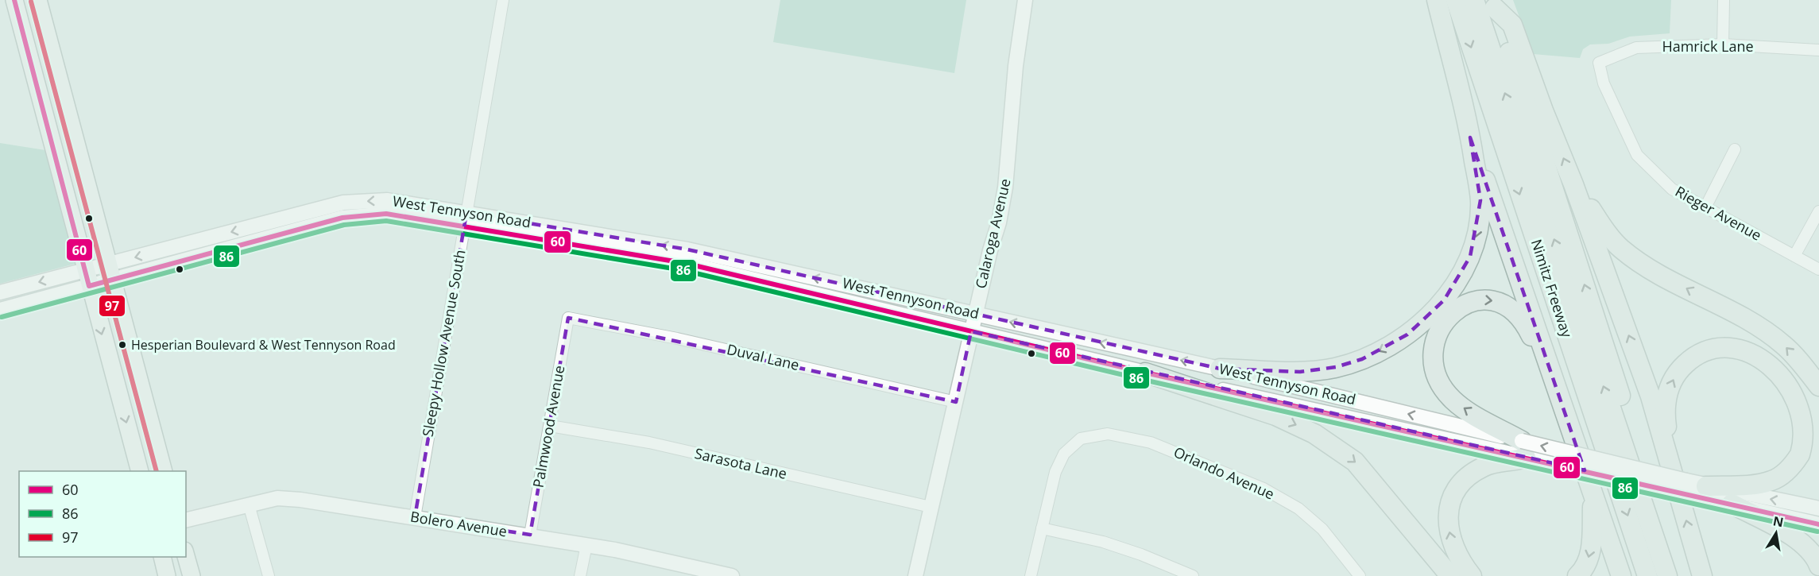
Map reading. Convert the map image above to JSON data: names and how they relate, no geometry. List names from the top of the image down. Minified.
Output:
{"streets":{"highway":["Nimitz Freeway"],"main road":["West Tennyson Road","Calaroga Avenue","Bolero Avenue"],"street":["Hamrick Lane","Rieger Avenue","Sleepy Hollow Avenue South","Duval Lane","Palmwood Avenue","Sarasota Lane","Orlando Avenue"]},"crossings":[["Hamrick Lane","Rieger Avenue"],["West Tennyson Road","Calaroga Avenue"],["West Tennyson Road","Sleepy Hollow Avenue South"],["Calaroga Avenue","Duval Lane"],["Calaroga Avenue","Sarasota Lane"],["Sleepy Hollow Avenue South","Bolero Avenue"],["Duval Lane","Palmwood Avenue"],["Palmwood Avenue","Sarasota Lane"],["Palmwood Avenue","Bolero Avenue"]],"places":["Hesperian Boulevard & West Tennyson Road"],"lines":["transit line 60","transit line 97","transit line 86"],"legend":["60","86","97"],"north":"top"}
